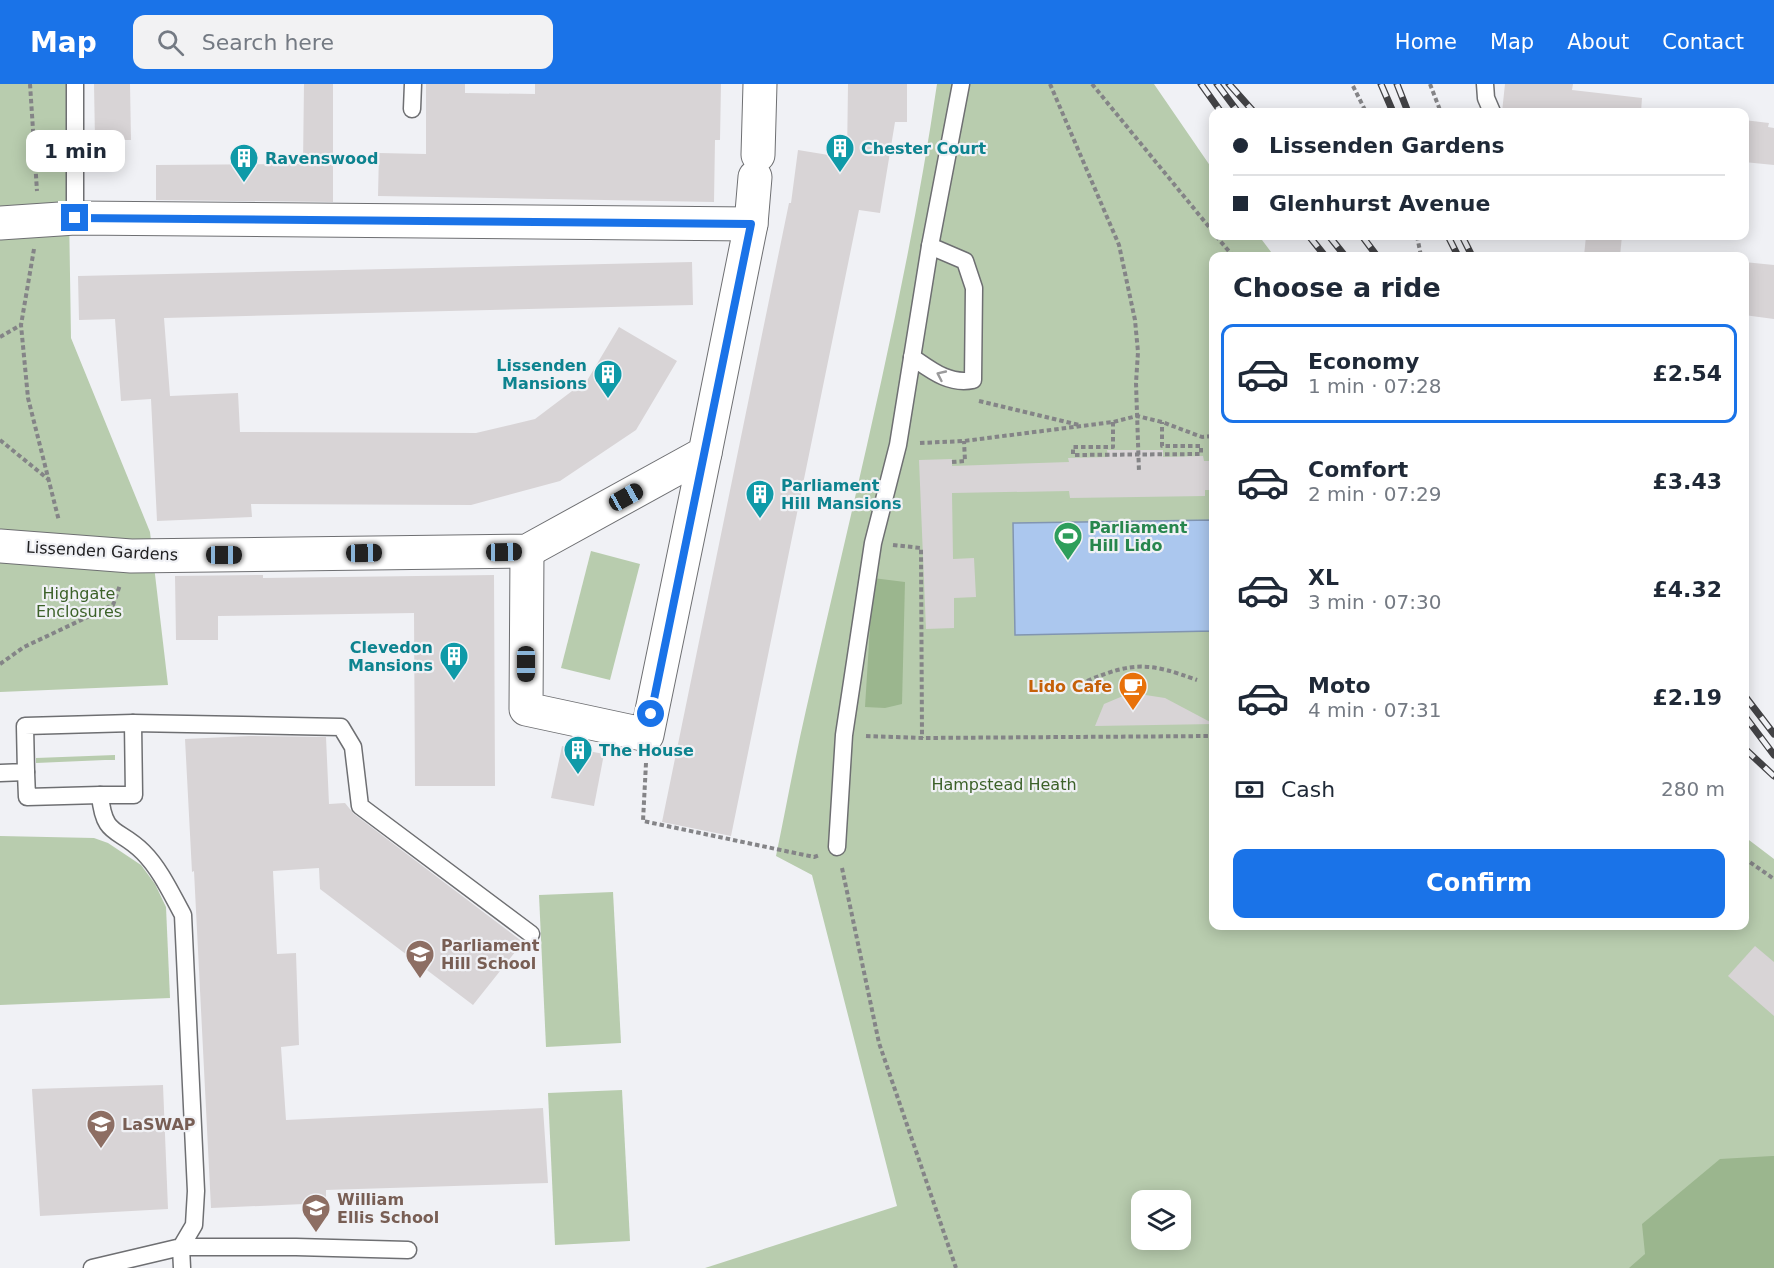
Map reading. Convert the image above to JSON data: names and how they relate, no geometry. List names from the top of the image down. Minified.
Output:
{"streets":{"street":["Lissenden Gardens"]},"parks":["Highgate Enclosures","Hampstead Heath"],"places":{"building":["Chester Court","Ravenswood","Lissenden Mansions","Parliament Hill Mansions","Clevedon Mansions","The House"],"sports":["Parliament Hill Lido"],"cafe":["Lido Cafe"],"school or university":["Parliament Hill School","LaSWAP","William Ellis School"]},"page":{"header":"Map","search":"Search here","nav":["Home","Map","About","Contact"],"banner":["Lissenden Gardens","Glenhurst Avenue"],"bubble":"1 min","heading":"Choose a ride","list":[{"name":"Economy","note":"1 min · 07:28","value":"£2.54"},{"name":"Comfort","note":"2 min · 07:29","value":"£3.43"},{"name":"XL","note":"3 min · 07:30","value":"£4.32"},{"name":"Moto","note":"4 min · 07:31","value":"£2.19"}],"pay":["Cash","280 m"],"buttons":"Confirm"}}
